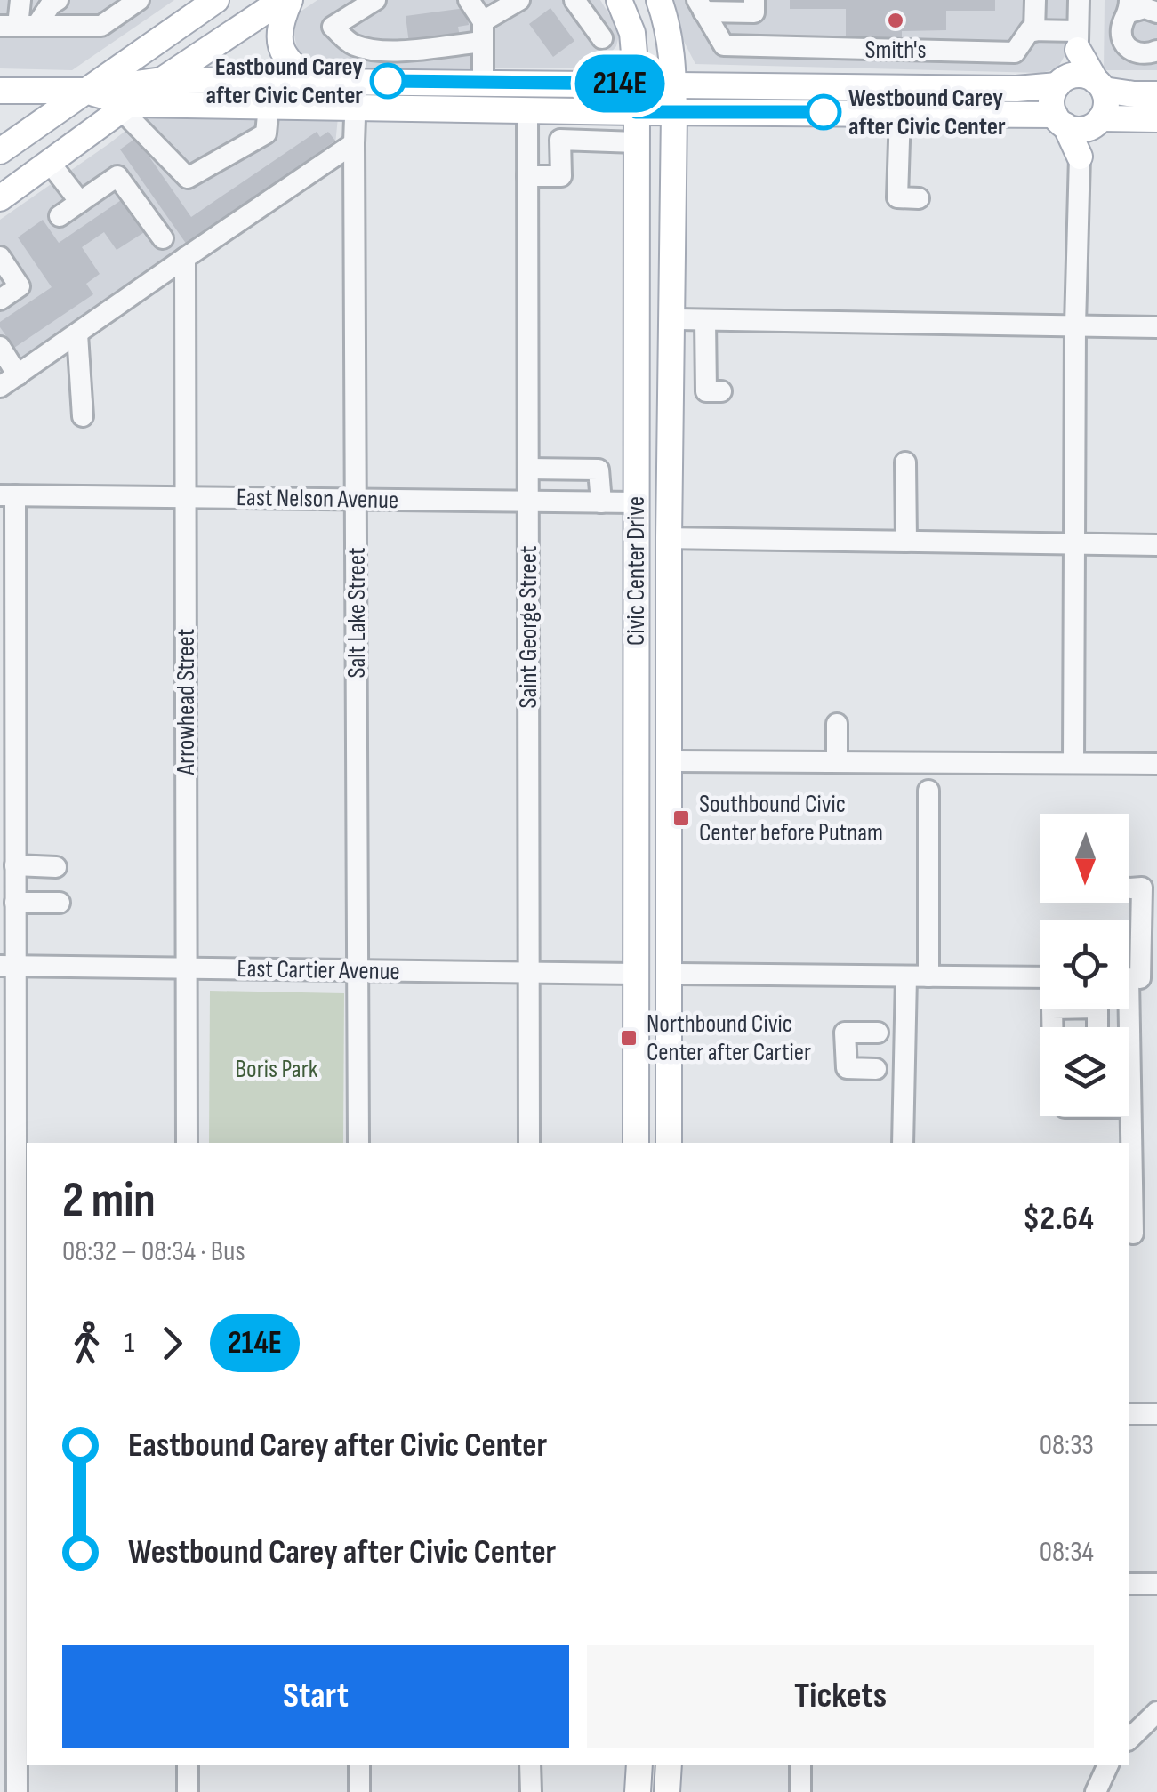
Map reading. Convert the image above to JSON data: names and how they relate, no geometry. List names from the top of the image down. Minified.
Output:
{"streets":{"main road":["Civic Center Drive"],"street":["East Nelson Avenue","Salt Lake Street","Saint George Street","Arrowhead Street","East Cartier Avenue"]},"crossings":[["East Nelson Avenue","Civic Center Drive"],["East Nelson Avenue","Salt Lake Street"],["East Nelson Avenue","Saint George Street"],["East Nelson Avenue","Arrowhead Street"],["Civic Center Drive","East Cartier Avenue"],["Salt Lake Street","East Cartier Avenue"],["Saint George Street","East Cartier Avenue"],["Arrowhead Street","East Cartier Avenue"]],"parks":["Boris Park"],"places":{"other":["Smith's","Eastbound Carey after Civic Center","Westbound Carey after Civic Center"],"transit":["Southbound Civic Center before Putnam","Northbound Civic Center after Cartier"]},"lines":["bus line 214E"],"north":"bottom","page":{"on_map":"214E","heading":["2 min","08:32 – 08:34 · Bus","$2.64"],"legs":["1","214E"],"list":[{"name":"Eastbound Carey after Civic Center","value":"08:33"},{"name":"Westbound Carey after Civic Center","value":"08:34"}],"buttons":["Start","Tickets"]}}
